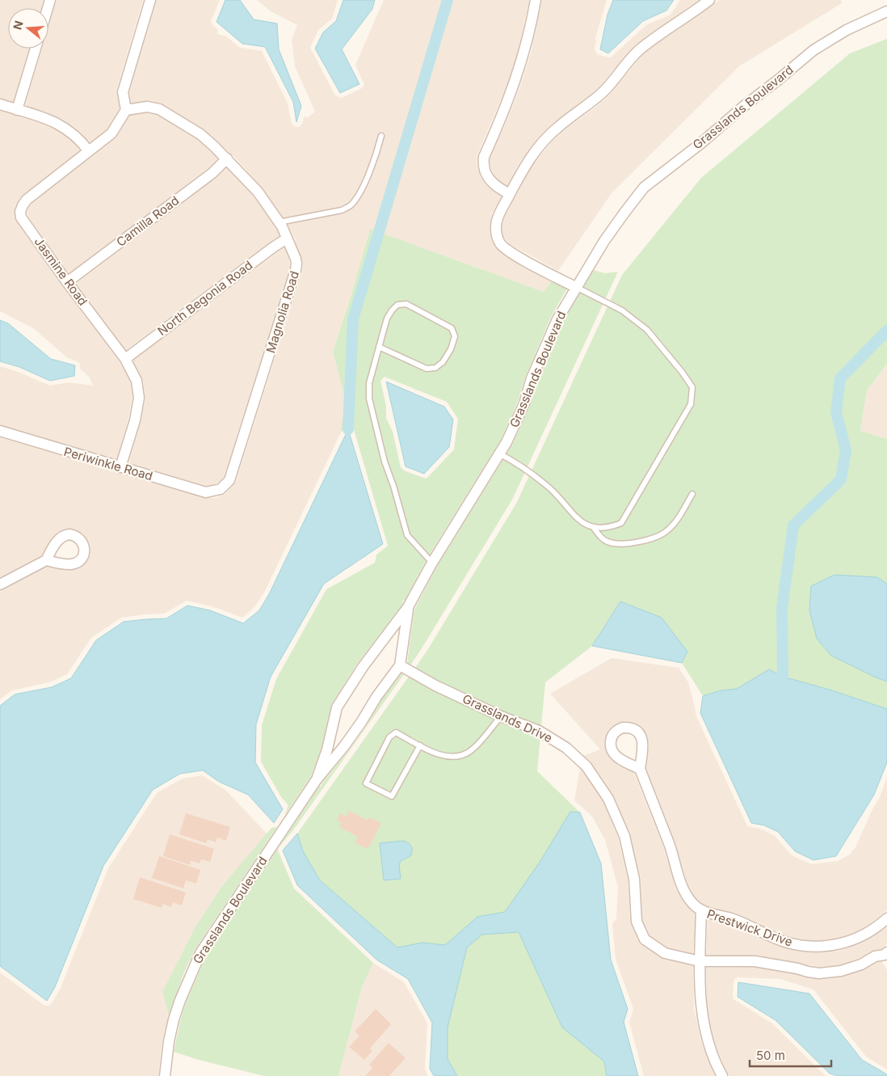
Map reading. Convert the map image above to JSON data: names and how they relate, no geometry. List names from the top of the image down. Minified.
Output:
{"streets":{"street":["Grasslands Boulevard","Camilla Road","Jasmine Road","North Begonia Road","Magnolia Road","Periwinkle Road","Grasslands Drive","Prestwick Drive"]},"crossings":[["Grasslands Boulevard","Grasslands Drive"],["Camilla Road","Jasmine Road"],["Camilla Road","Magnolia Road"],["Jasmine Road","North Begonia Road"],["Jasmine Road","Magnolia Road"],["Jasmine Road","Periwinkle Road"],["North Begonia Road","Magnolia Road"],["Magnolia Road","Periwinkle Road"],["Grasslands Drive","Prestwick Drive"]],"scale_bar":"50 m","north":"left"}
